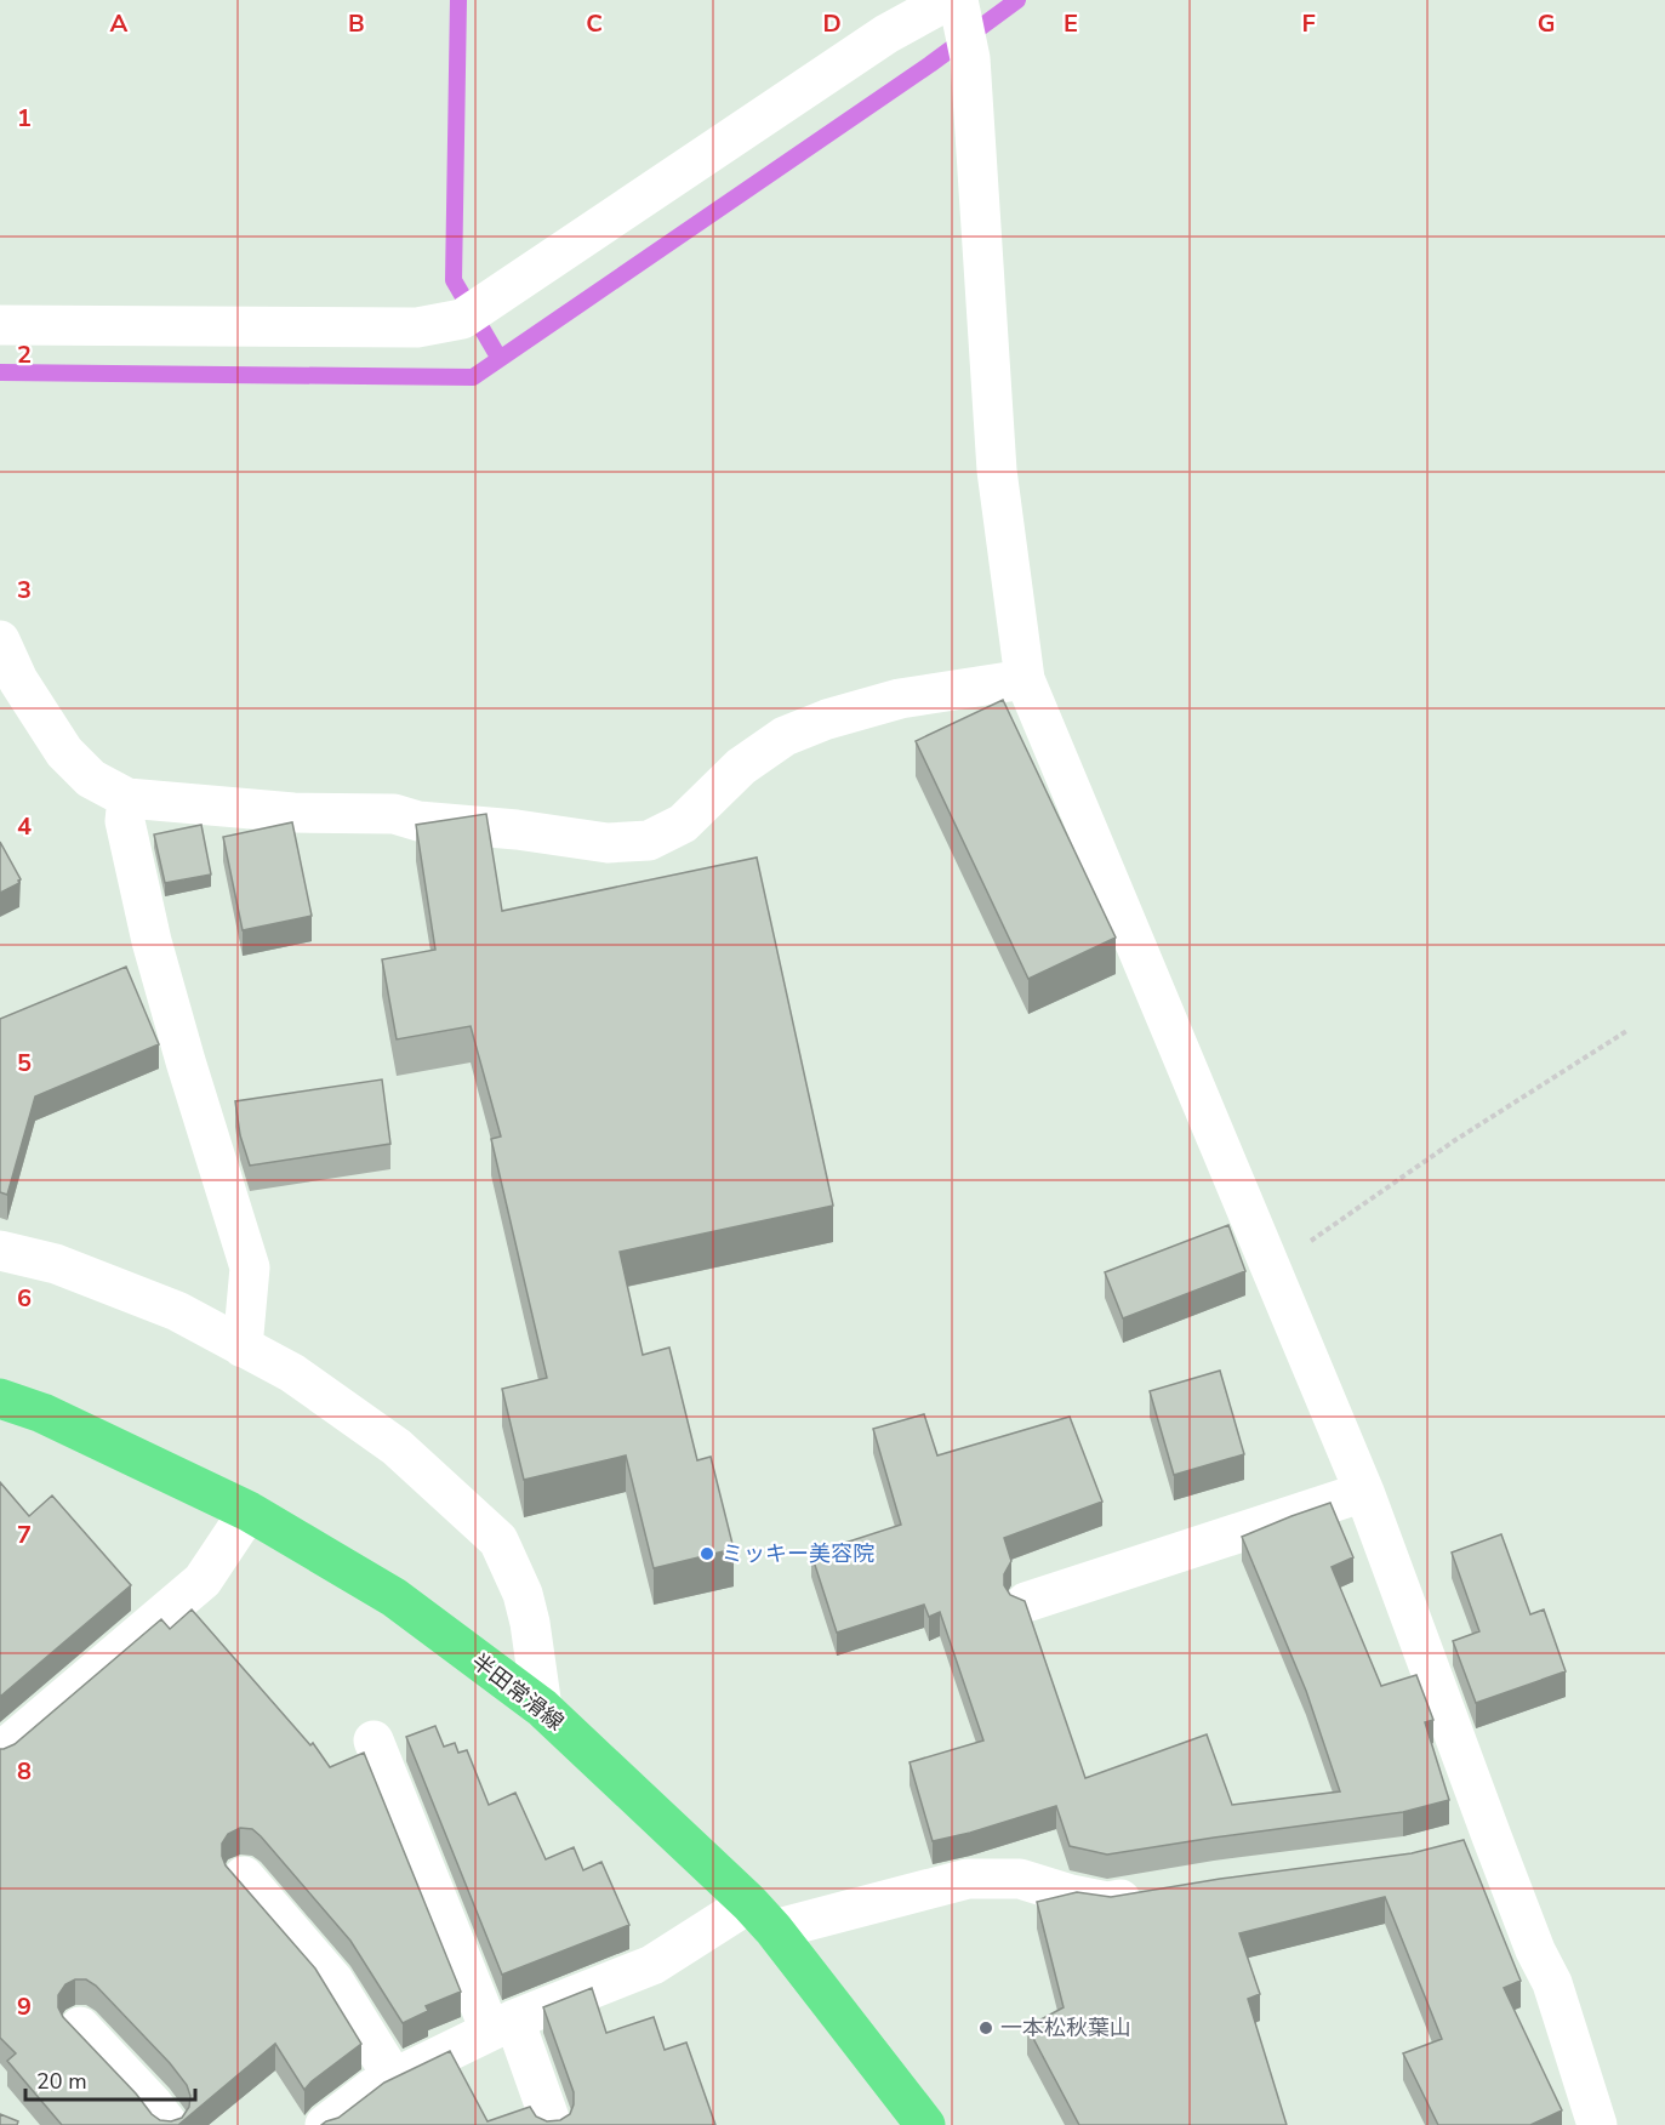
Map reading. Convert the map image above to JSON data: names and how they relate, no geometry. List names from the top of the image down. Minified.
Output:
{"streets":{"main road":["半田常滑線"]},"places":["ミッキー美容院","一本松秋葉山"],"scale_bar":"20 m","grid":{"columns":["A","B","C","D","E","F","G"],"rows":["1","2","3","4","5","6","7","8","9"]}}
